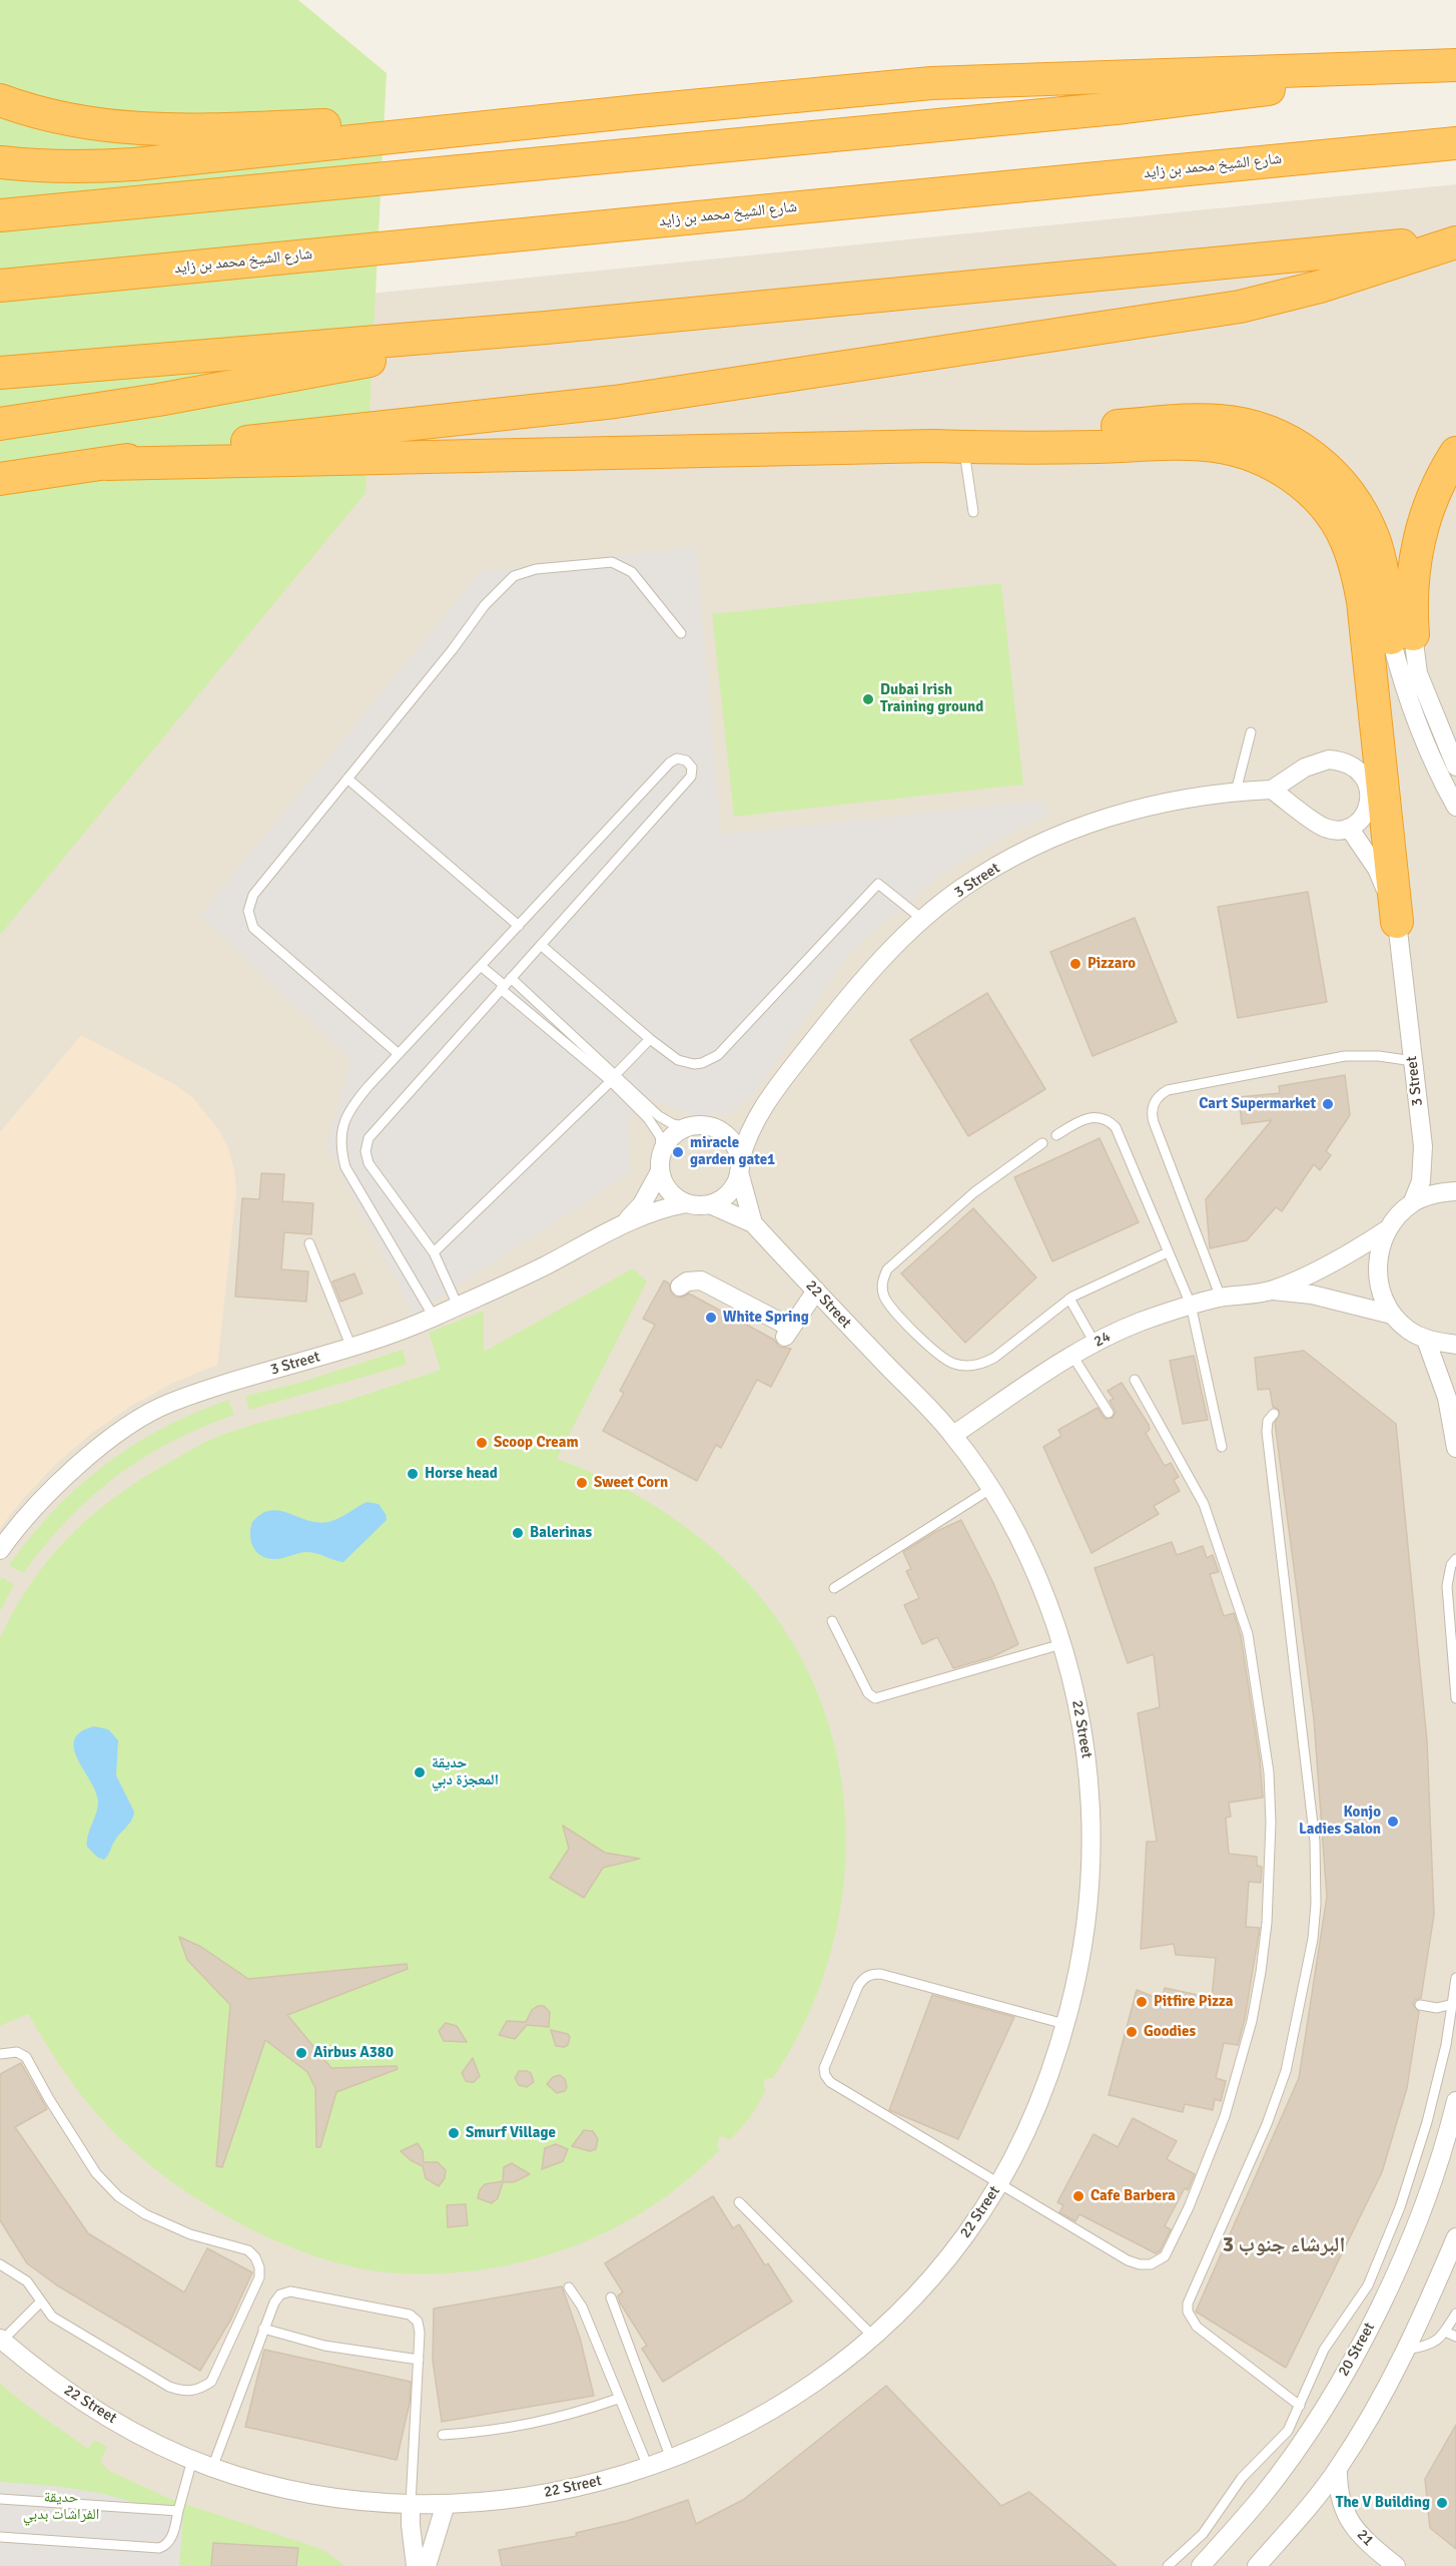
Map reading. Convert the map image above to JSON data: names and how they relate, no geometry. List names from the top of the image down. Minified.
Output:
{"streets":{"highway":["شارع الشيخ محمد بن زايد"],"street":["3 Street","22 Street","24","20 Street","21"]},"crossings":[["3 Street","22 Street"],["22 Street","24"]],"districts":["البرشاء جنوب 3"],"parks":["حديقة الفراشات بدبي"],"places":["Dubai Irish Training ground","Pizzaro","Cart Supermarket","miracle garden gate1","White Spring","Scoop Cream","Horse head","Sweet Corn","Balerinas","حديقة المعجزة دبي","Konjo Ladies Salon","Pitfire Pizza","Goodies","Airbus A380","Smurf Village","Cafe Barbera","The V Building"]}
